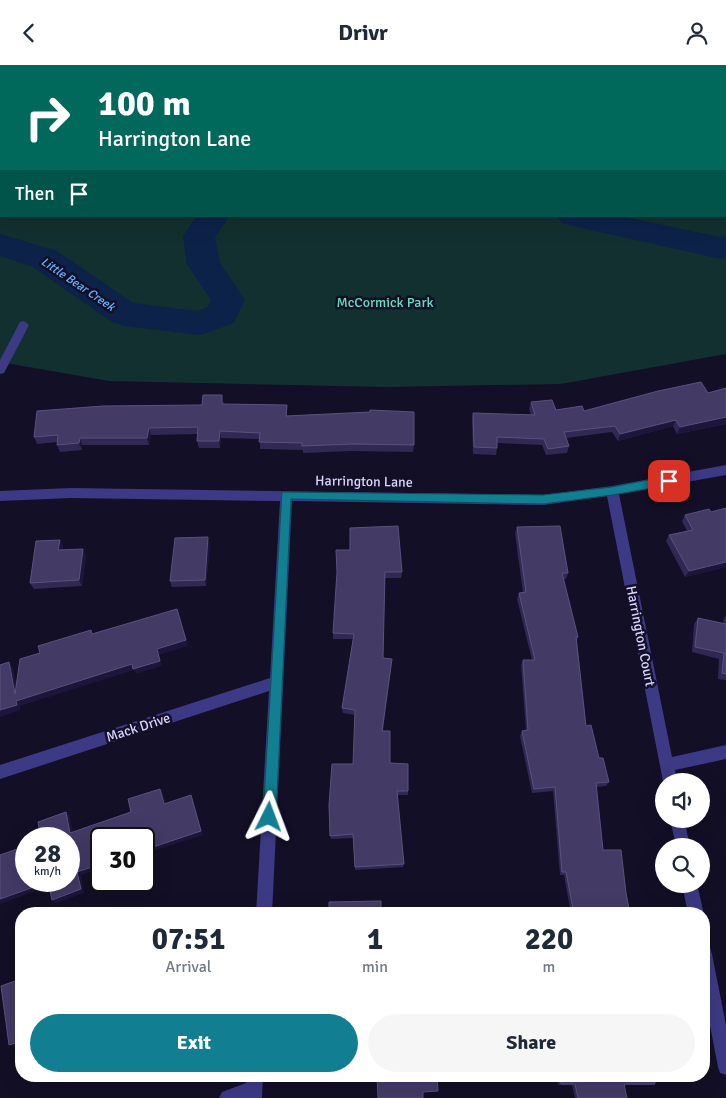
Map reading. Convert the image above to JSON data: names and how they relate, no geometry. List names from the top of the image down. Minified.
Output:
{"streets":{"street":["Harrington Lane","Harrington Court","Mack Drive"]},"crossings":[["Harrington Lane","Harrington Court"]],"water":["Little Bear Creek"],"parks":["McCormick Park"],"page":{"header":"Drivr","turn":["100 m","Harrington Lane"],"then":"Then","speed":"28 km/h","limit":"30","eta":["07:51","Arrival","1","min","220","m"],"buttons":["Exit","Share"]}}
